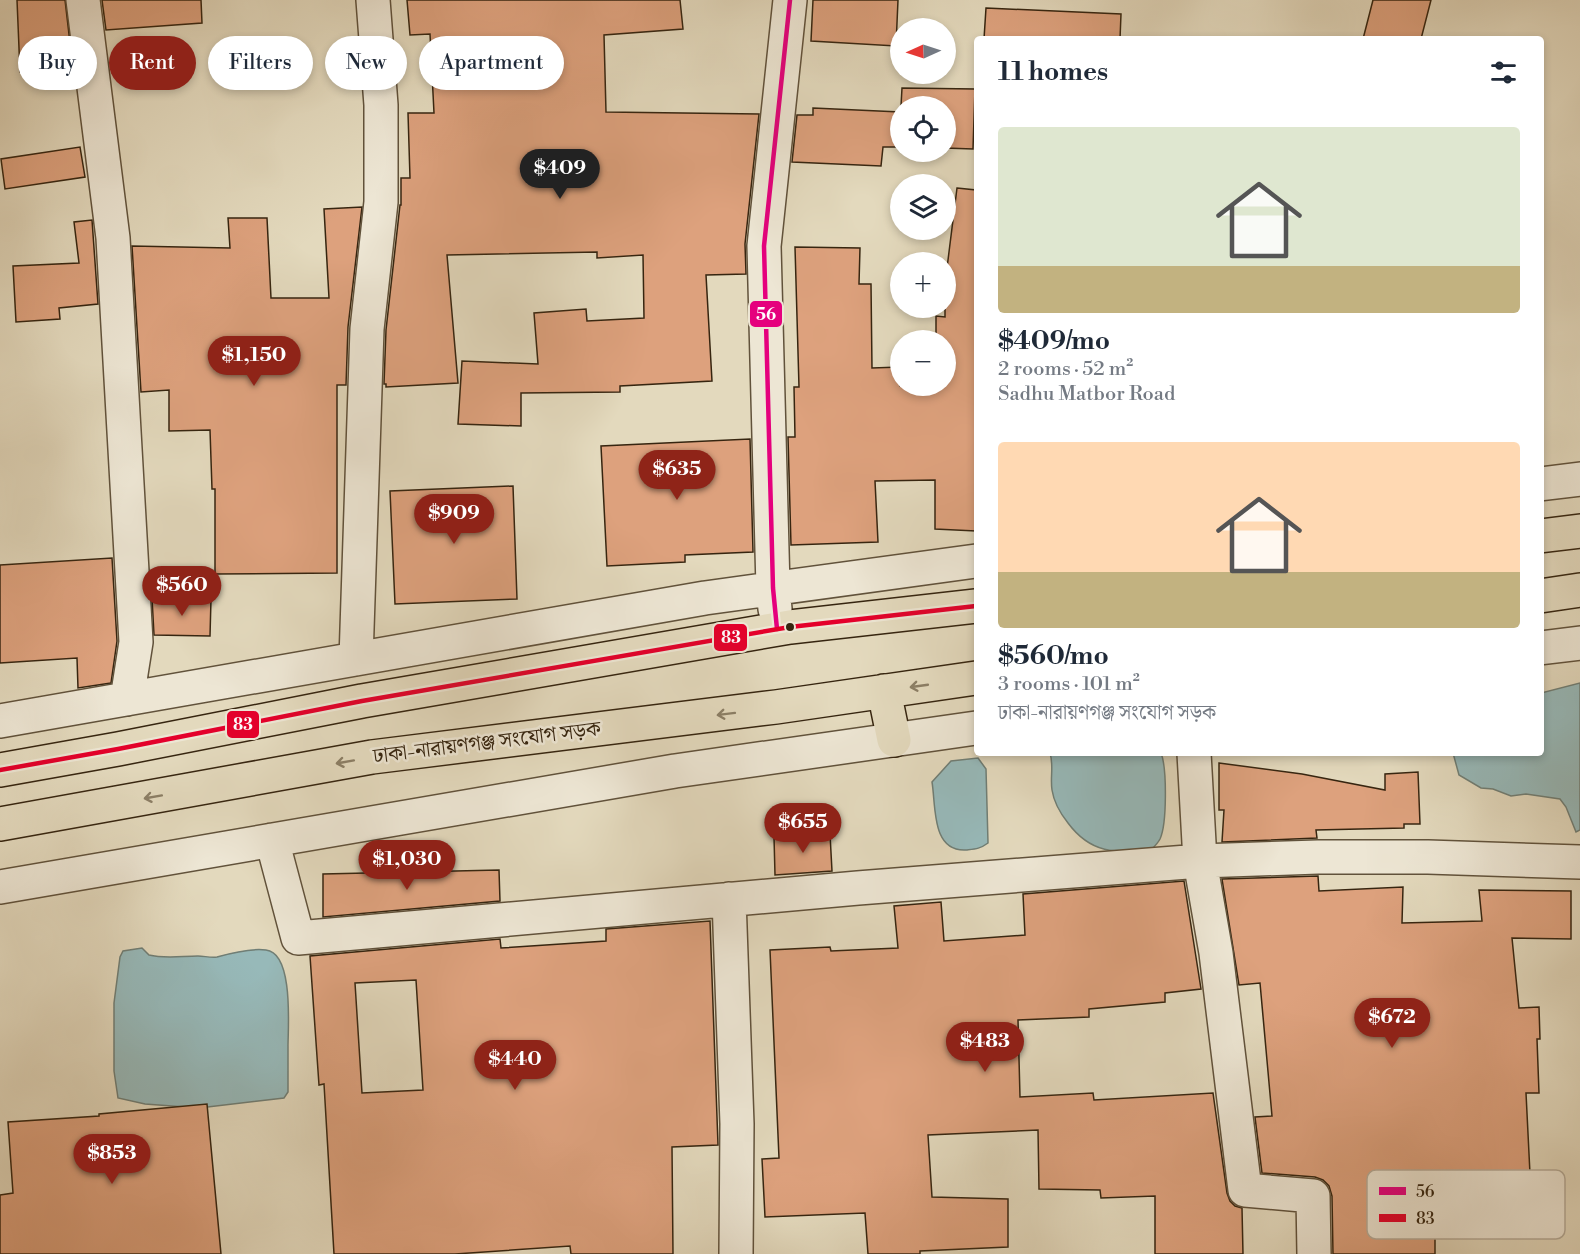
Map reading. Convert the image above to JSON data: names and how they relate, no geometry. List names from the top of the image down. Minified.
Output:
{"streets":{"main road":["ঢাকা-নারায়ণগঞ্জ সংযোগ সড়ক"]},"lines":["transit line 56","transit line 83"],"legend":["56","83"],"north":"left","page":{"map_buttons":["+","−"],"chip":["Buy","Rent","Filters","New","Apartment"],"heading":"11 homes","list":[{"name":"$409/mo","note":"2 rooms · 52 m² · Sadhu Matbor Road"},{"name":"$560/mo","note":"3 rooms · 101 m² · ঢাকা-নারায়ণগঞ্জ সংযোগ সড়ক"}],"price":["$409","$1,150","$635","$909","$560","$655","$1,030","$672","$483","$440","$853"]}}
